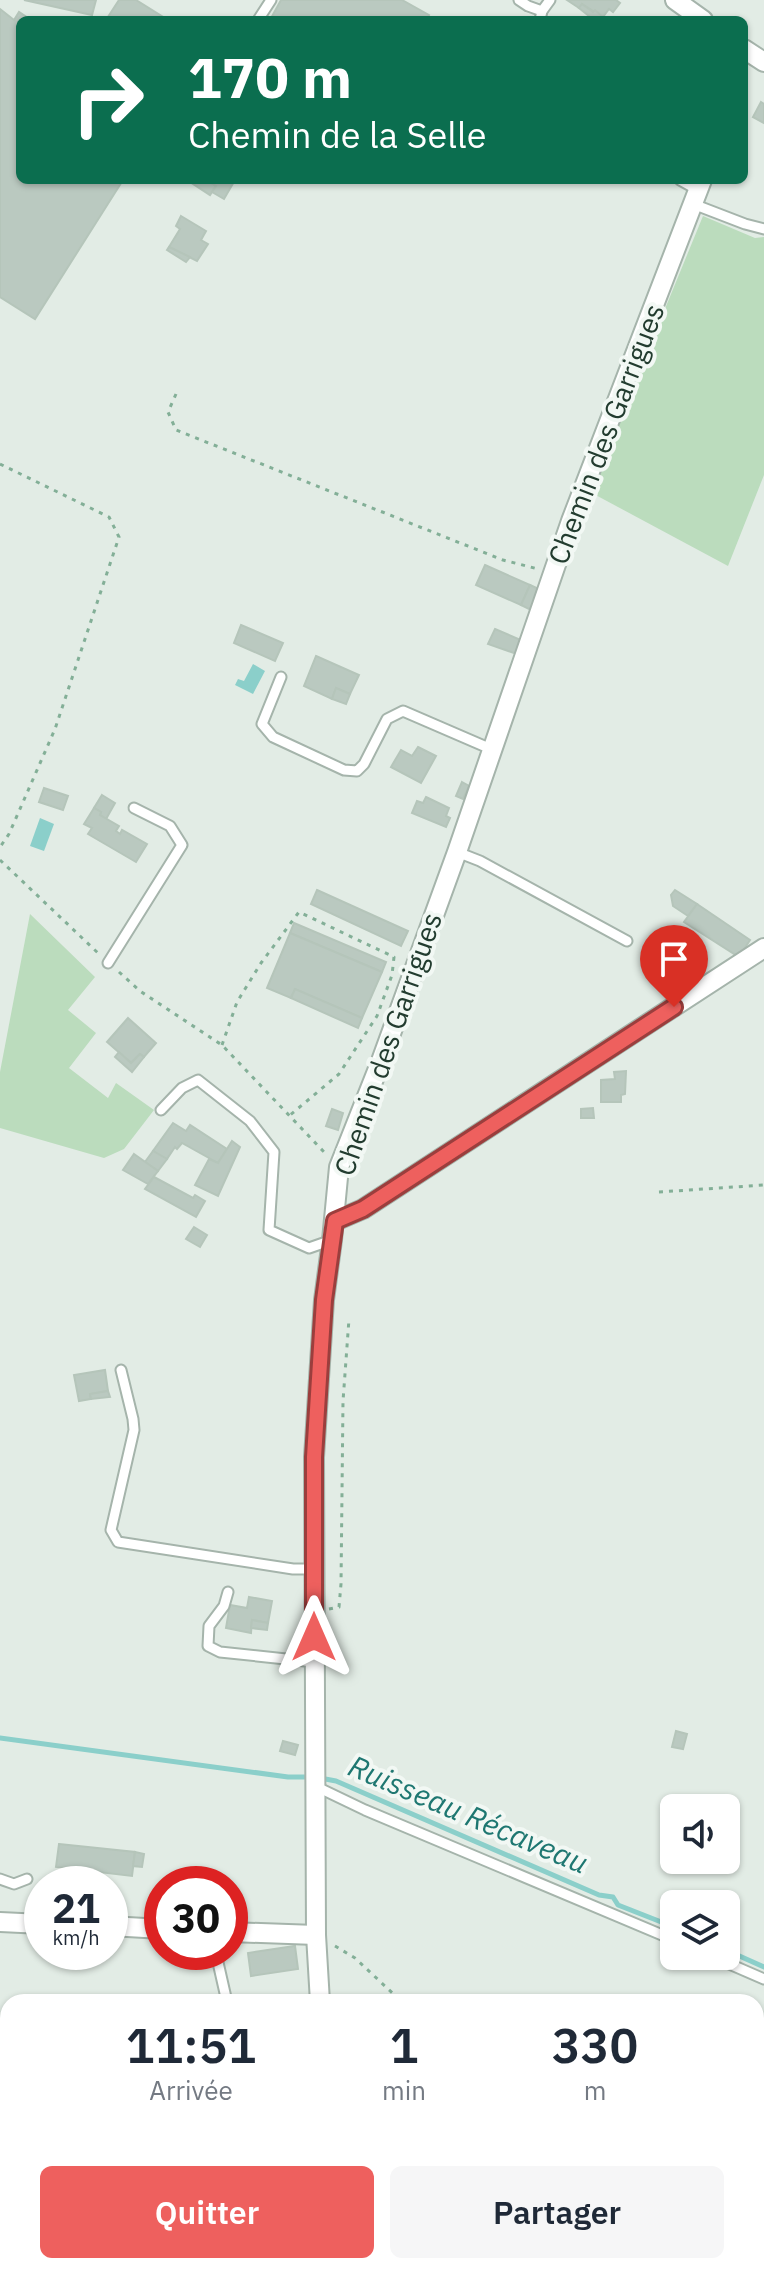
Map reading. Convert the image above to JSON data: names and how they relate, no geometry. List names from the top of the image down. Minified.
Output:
{"streets":{"street":["Chemin des Garrigues"]},"water":["Ruisseau Récaveau"],"page":{"turn":["170 m","Chemin de la Selle"],"speed":"21 km/h","limit":"30","eta":["11:51","Arrivée","1","min","330","m"],"buttons":["Quitter","Partager"]}}
